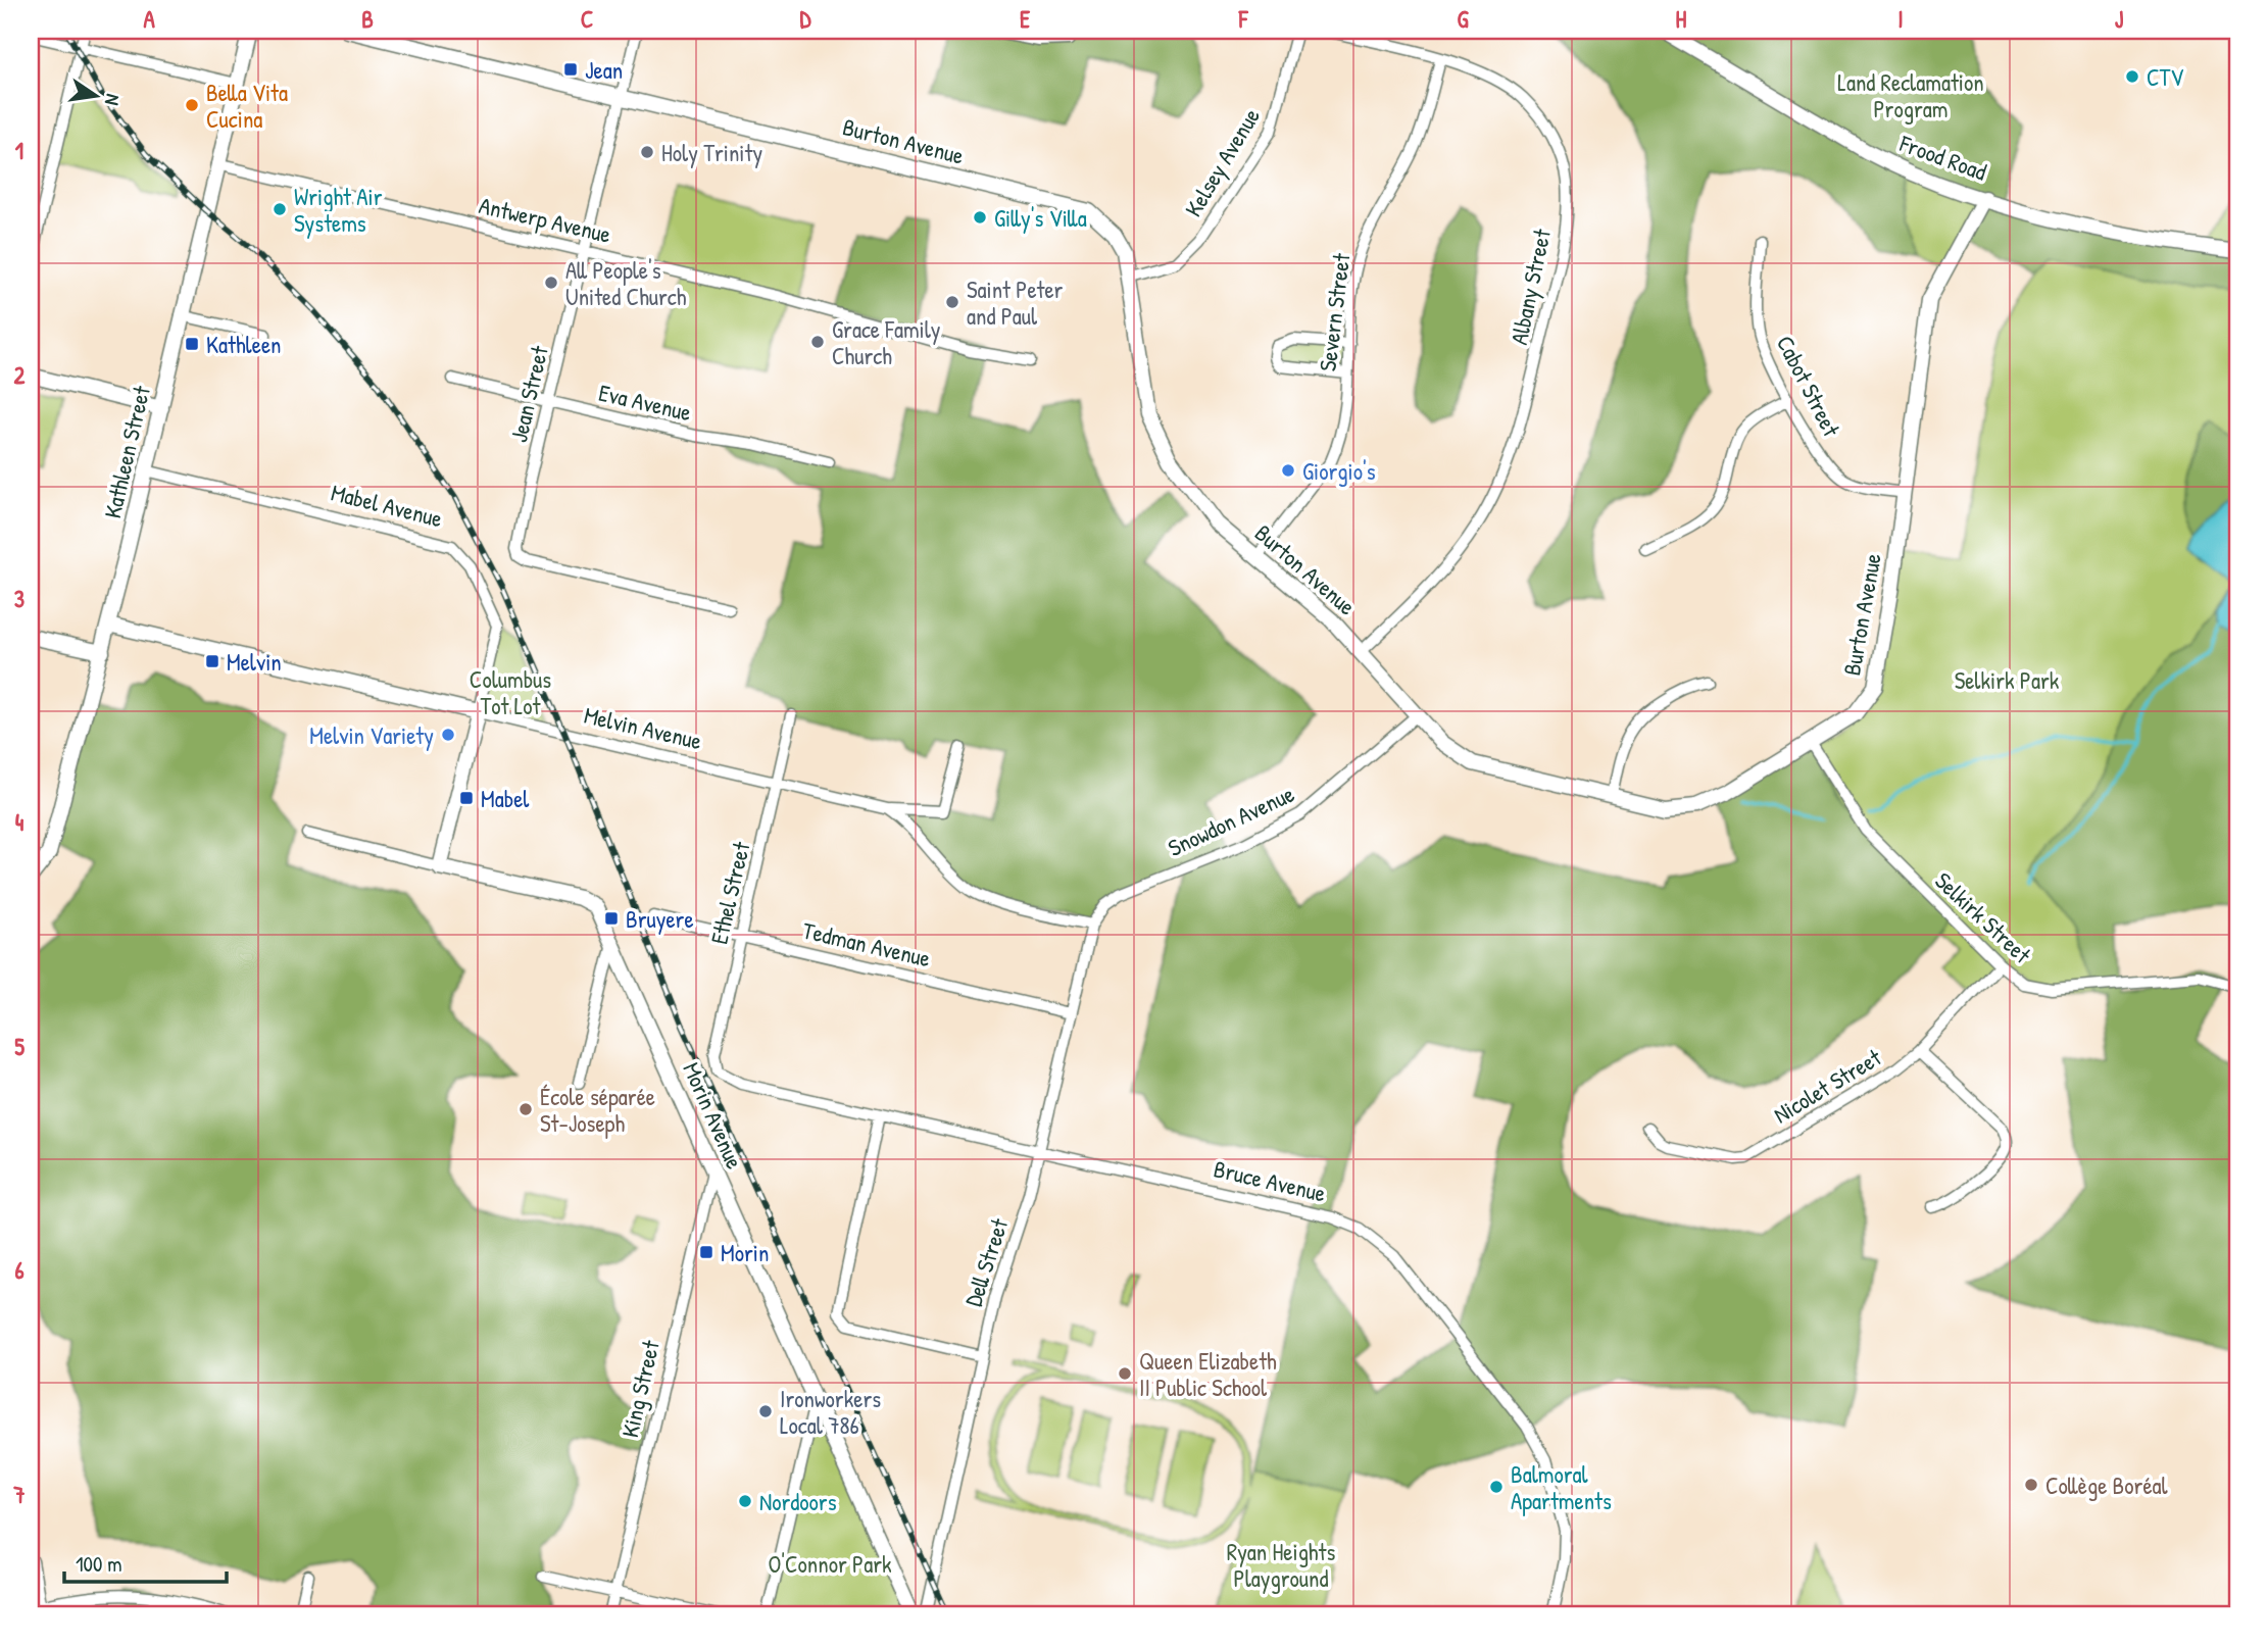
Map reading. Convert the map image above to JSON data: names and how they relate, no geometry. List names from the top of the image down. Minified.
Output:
{"streets":{"street":["Burton Avenue","Frood Road","Kelsey Avenue","Antwerp Avenue","Albany Street","Severn Street","Cabot Street","Jean Street","Eva Avenue","Kathleen Street","Mabel Avenue","Melvin Avenue","Snowdon Avenue","Ethel Street","Selkirk Street","Tedman Avenue","Nicolet Street","Morin Avenue","Bruce Avenue","Dell Street","King Street"]},"crossings":[["Burton Avenue","Frood Road"],["Burton Avenue","Kelsey Avenue"],["Burton Avenue","Albany Street"],["Burton Avenue","Severn Street"],["Burton Avenue","Cabot Street"],["Burton Avenue","Jean Street"],["Burton Avenue","Snowdon Avenue"],["Burton Avenue","Selkirk Street"],["Antwerp Avenue","Jean Street"],["Antwerp Avenue","Kathleen Street"],["Albany Street","Severn Street"],["Jean Street","Eva Avenue"],["Kathleen Street","Mabel Avenue"],["Kathleen Street","Melvin Avenue"],["Mabel Avenue","Melvin Avenue"],["Mabel Avenue","Morin Avenue"],["Melvin Avenue","Snowdon Avenue"],["Melvin Avenue","Ethel Street"],["Melvin Avenue","Dell Street"],["Snowdon Avenue","Dell Street"],["Ethel Street","Tedman Avenue"],["Ethel Street","Bruce Avenue"],["Selkirk Street","Nicolet Street"],["Tedman Avenue","Dell Street"],["Morin Avenue","King Street"],["Bruce Avenue","Dell Street"]],"parks":["Land Reclamation Program","Columbus Tot Lot","Selkirk Park","Ryan Heights Playground","O'Connor Park"],"places":{"transit":["Jean","Kathleen","Melvin","Mabel","Bruyere","Morin"],"other":["CTV","Bella Vita Cucina","Holy Trinity","Wright Air Systems","Gilly's Villa","All People's United Church","Saint Peter and Paul","Grace Family Church","Giorgio's","Melvin Variety","École séparée St-Joseph","Queen Elizabeth II Public School","Ironworkers Local 786","Collège Boréal","Balmoral Apartments","Nordoors"]},"scale_bar":"100 m","north":"right","grid":{"columns":["A","B","C","D","E","F","G","H","I","J"],"rows":["1","2","3","4","5","6","7"]}}
